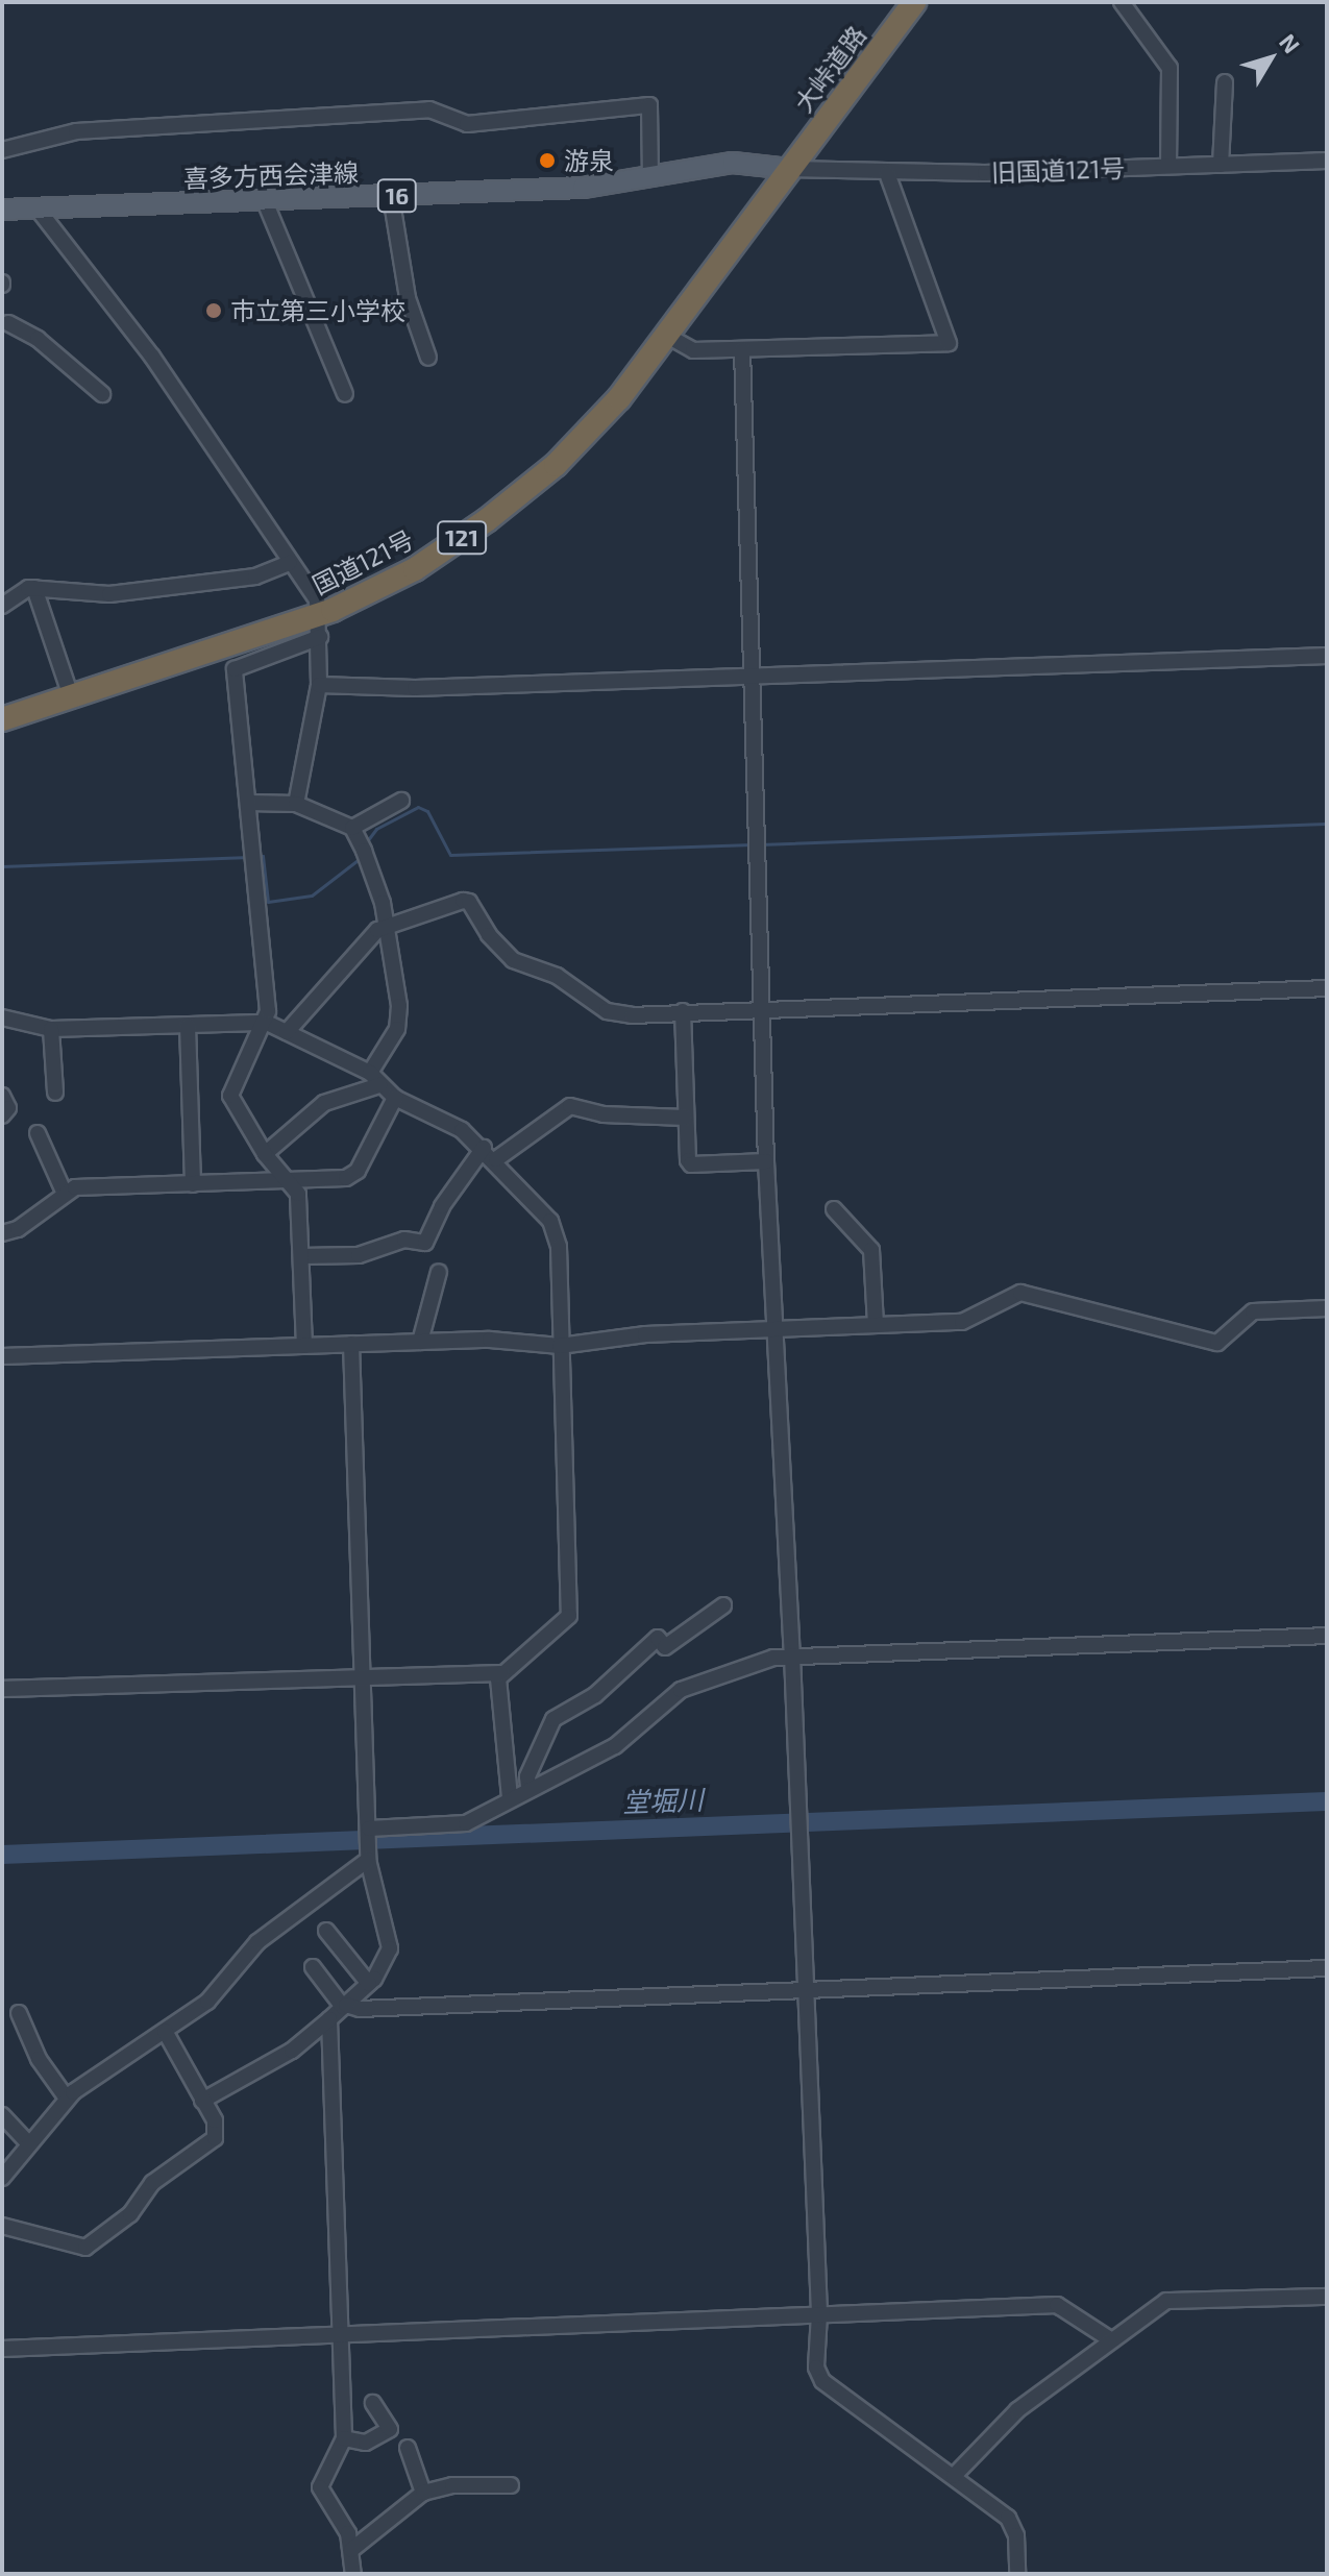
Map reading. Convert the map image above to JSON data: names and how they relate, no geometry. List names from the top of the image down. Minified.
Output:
{"streets":{"highway":["大峠道路","121","国道121号"],"main road":["喜多方西会津線","16"],"street":["旧国道121号"]},"crossings":[["大峠道路","旧国道121号"],["大峠道路","喜多方西会津線"],["大峠道路","国道121号"],["旧国道121号","喜多方西会津線"],["旧国道121号","国道121号"],["喜多方西会津線","国道121号"]],"water":["堂堀川"],"places":["游泉","市立第三小学校"],"north":"top right"}
